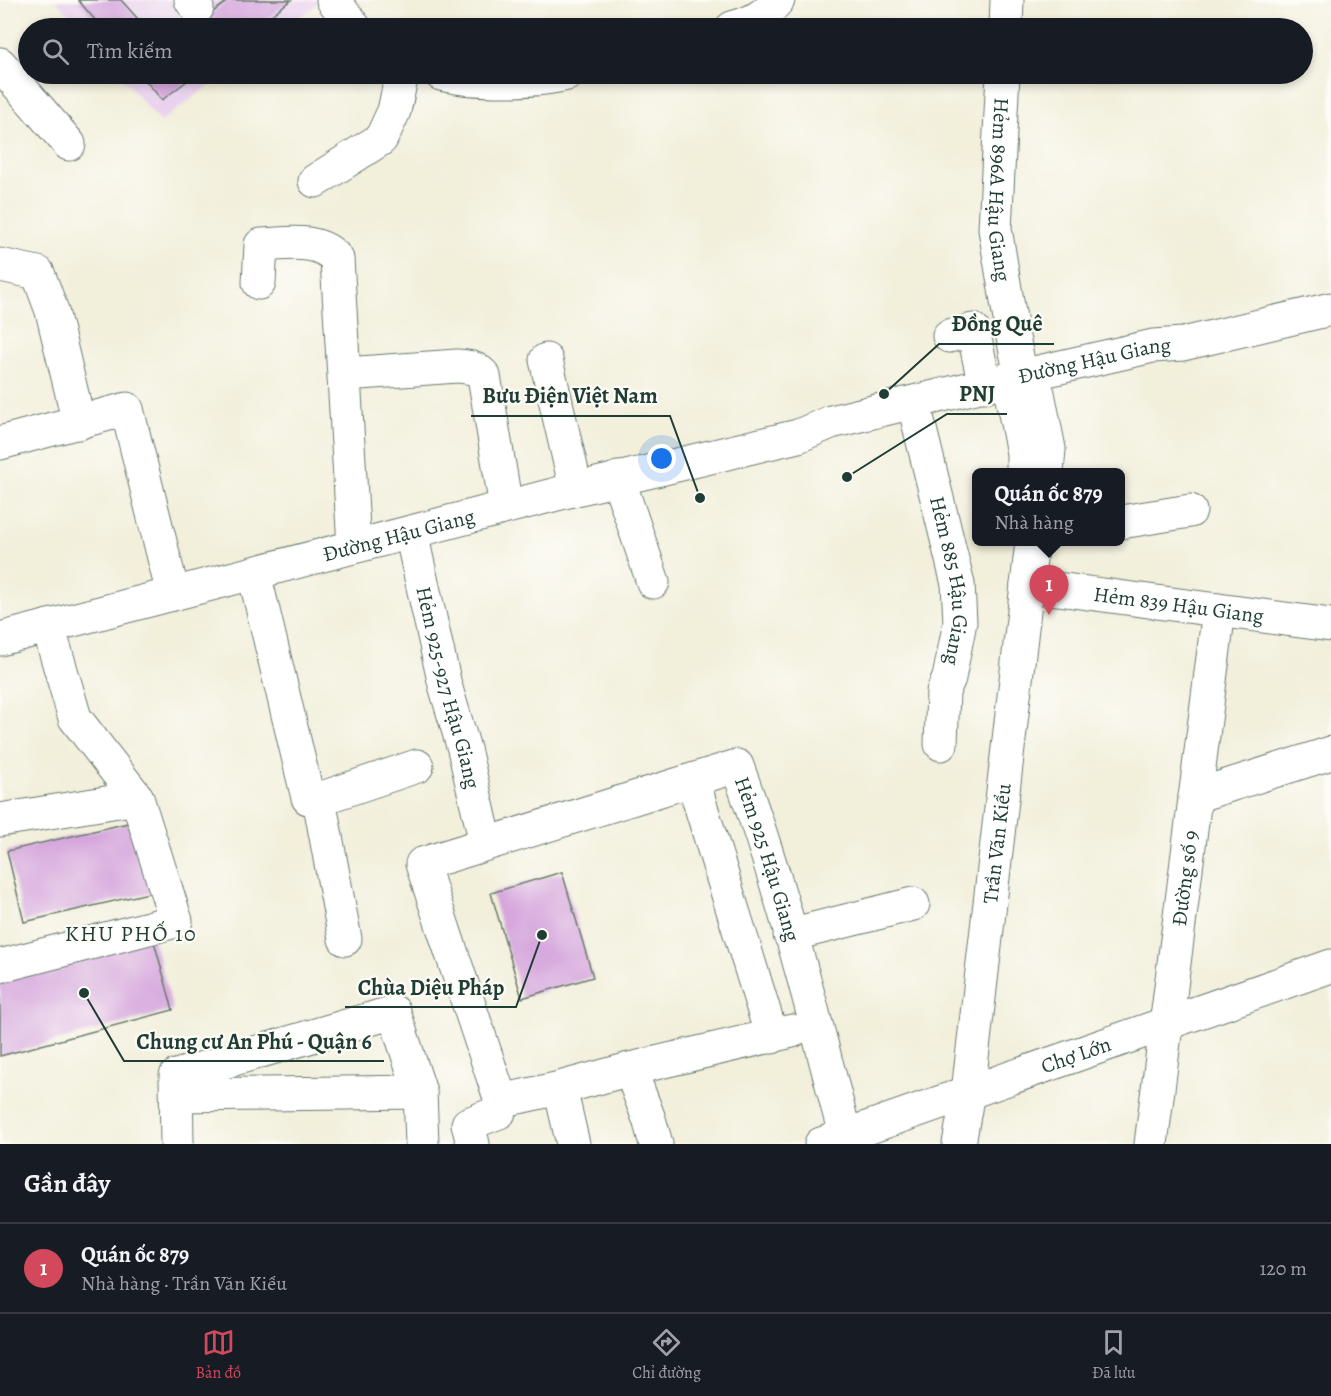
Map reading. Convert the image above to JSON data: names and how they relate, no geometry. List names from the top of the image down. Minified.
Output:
{"streets":{"street":["Hẻm 896A Hậu Giang","Đường Hậu Giang","Hẻm 885 Hậu Giang","Hẻm 839 Hậu Giang","Hẻm 925-927 Hậu Giang","Trần Văn Kiểu","Hẻm 925 Hậu Giang","Đường số 9","Chợ Lớn"]},"crossings":[["Hẻm 896A Hậu Giang","Đường Hậu Giang"],["Đường Hậu Giang","Hẻm 885 Hậu Giang"],["Đường Hậu Giang","Hẻm 925-927 Hậu Giang"],["Hẻm 839 Hậu Giang","Trần Văn Kiểu"],["Hẻm 839 Hậu Giang","Đường số 9"],["Hẻm 925-927 Hậu Giang","Hẻm 925 Hậu Giang"],["Trần Văn Kiểu","Chợ Lớn"],["Hẻm 925 Hậu Giang","Chợ Lớn"],["Đường số 9","Chợ Lớn"]],"districts":["KHU PHỐ 10"],"places":["Đồng Quê","PNJ","Bưu Điện Việt Nam","Chùa Diệu Pháp","Chung cư An Phú - Quận 6"],"page":{"search":"Tìm kiếm","popup":["Quán ốc 879","Nhà hàng"],"pins":"1","heading":"Gần đây","list":[{"mark":"1","name":"Quán ốc 879","note":"Nhà hàng · Trần Văn Kiểu","value":"120 m"}],"nav":["Bản đồ","Chỉ đường","Đã lưu"]}}
